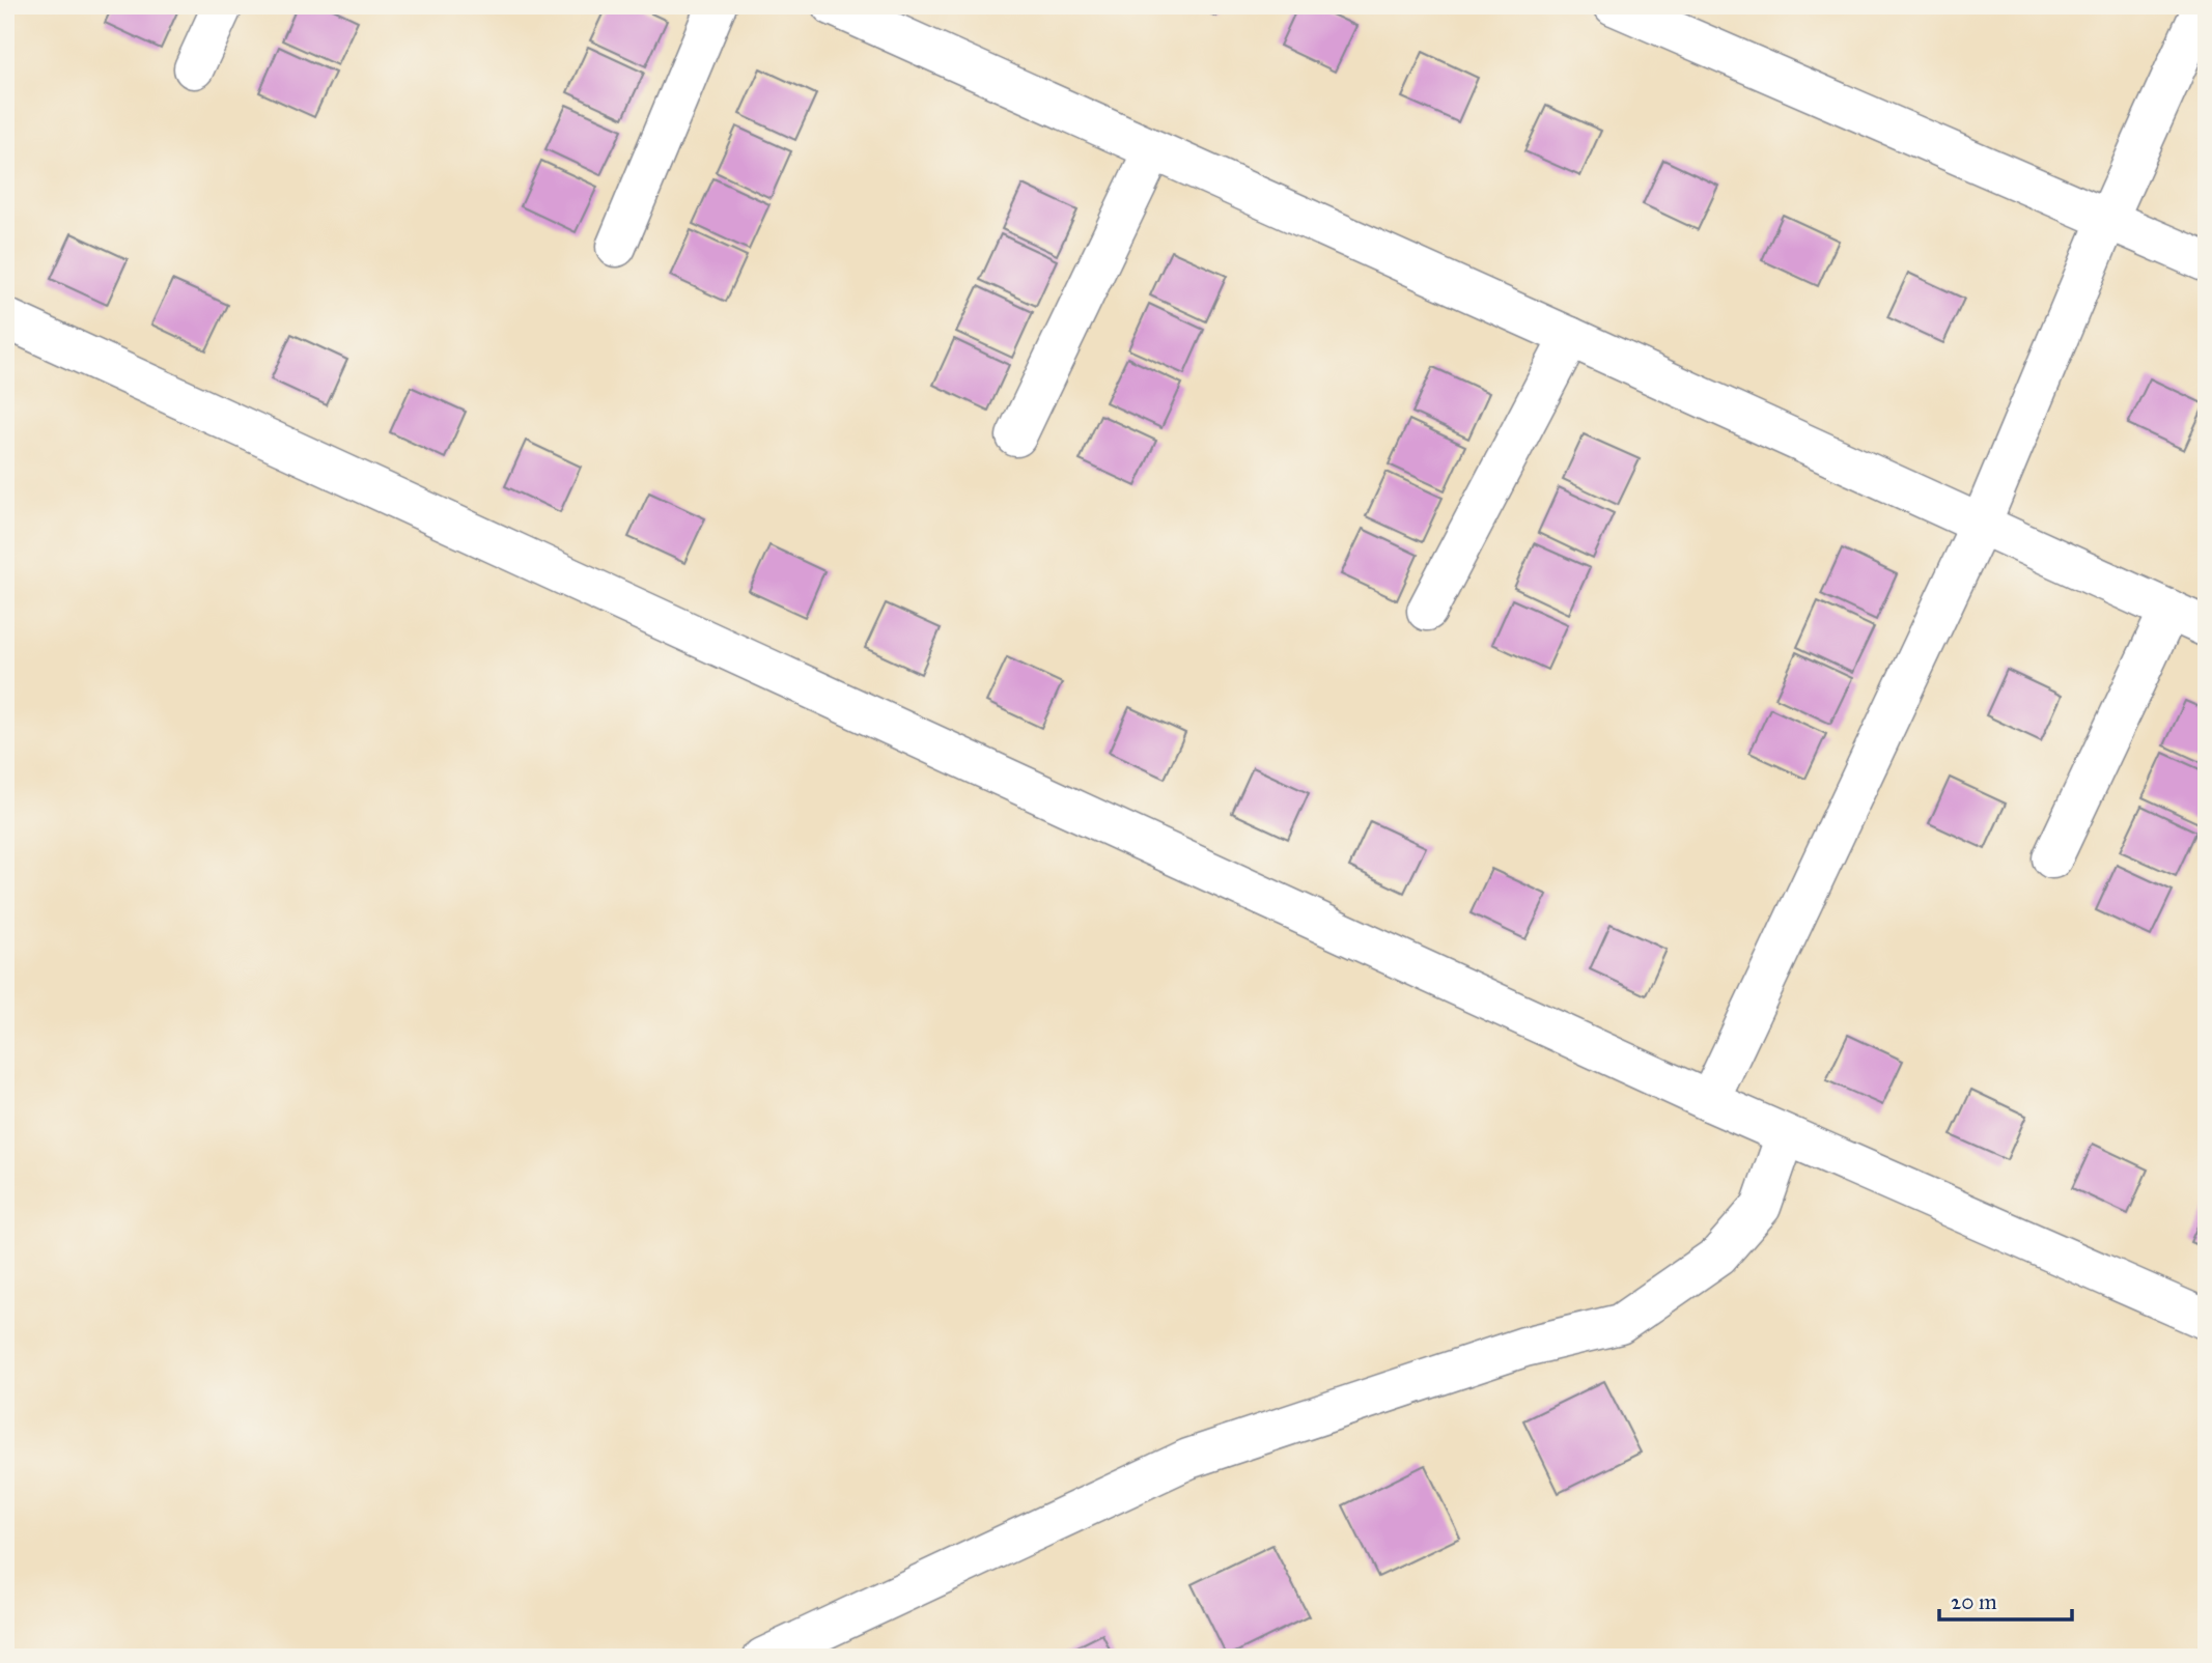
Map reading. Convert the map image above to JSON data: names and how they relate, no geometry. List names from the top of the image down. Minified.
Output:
{"scale_bar":"20 m"}
